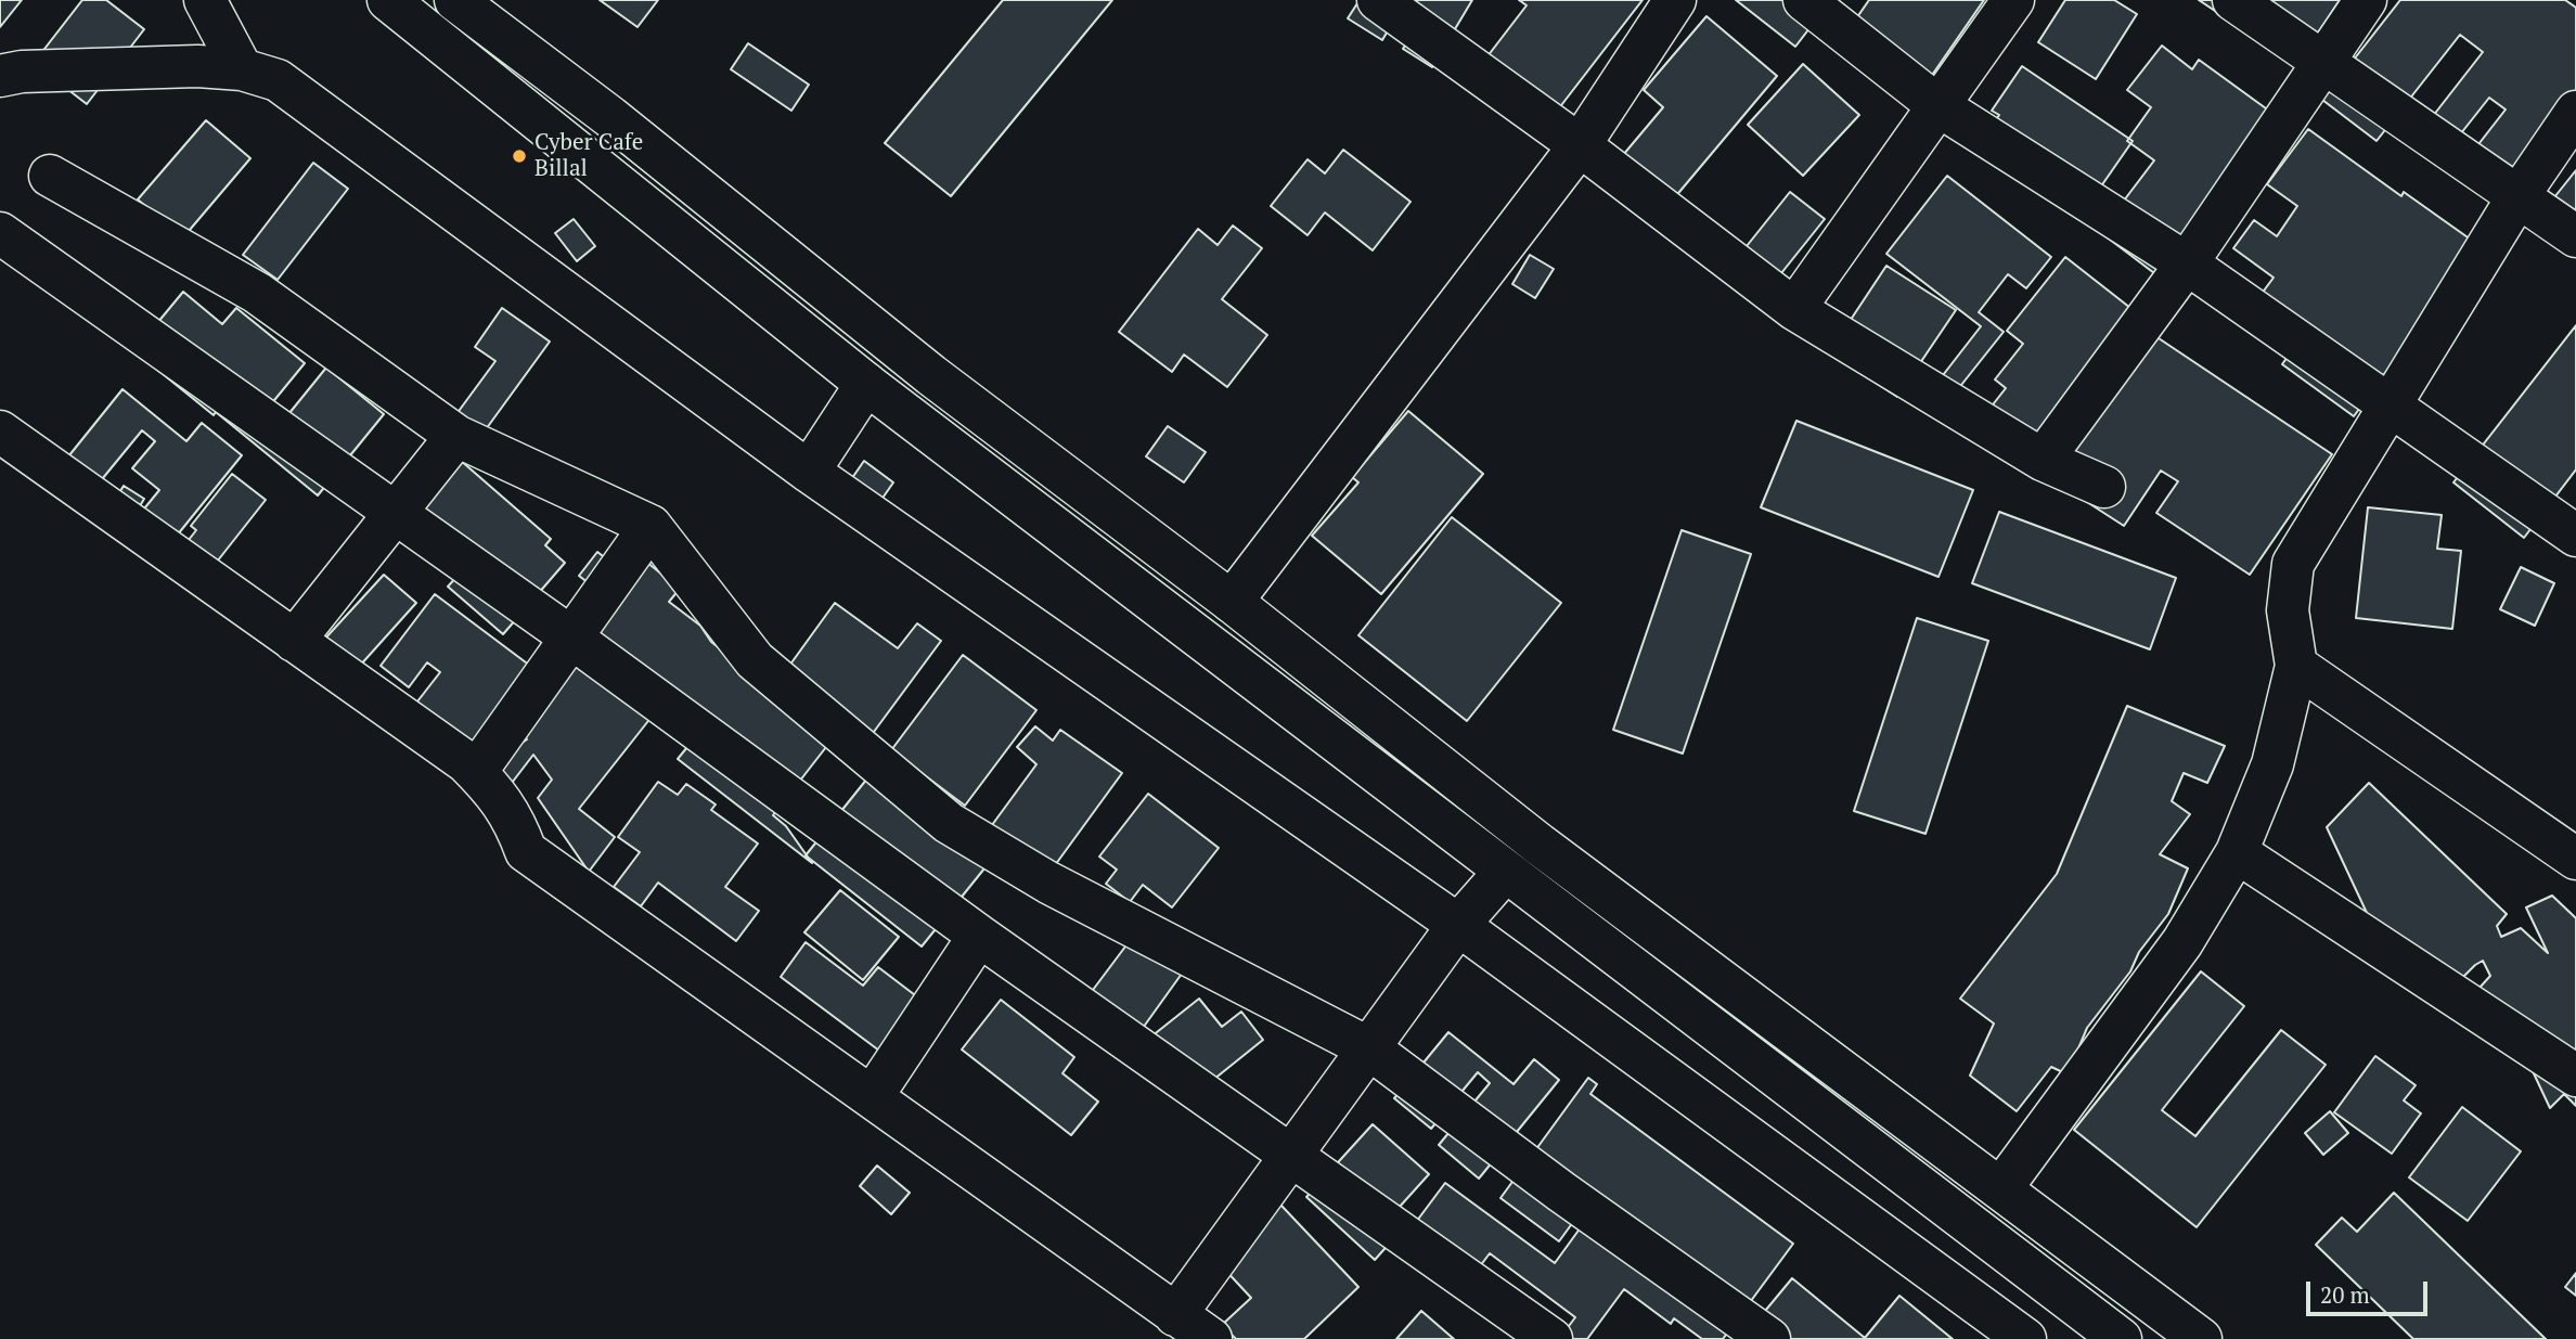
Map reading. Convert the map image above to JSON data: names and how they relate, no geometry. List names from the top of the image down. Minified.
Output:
{"places":["Cyber Cafe Billal"],"scale_bar":"20 m"}
